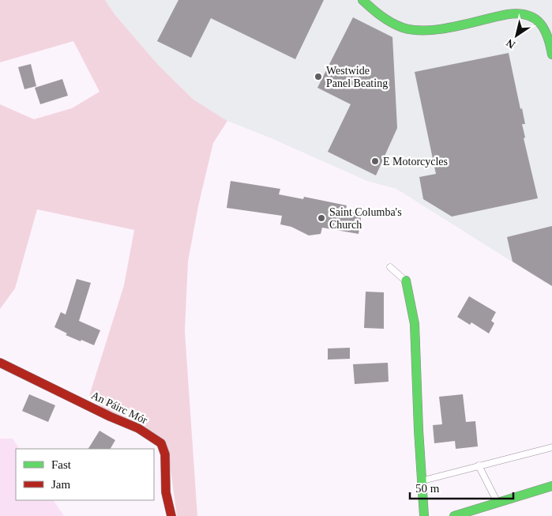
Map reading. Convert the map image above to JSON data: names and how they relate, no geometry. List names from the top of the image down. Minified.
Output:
{"streets":{"street":["An Páirc Mór"]},"places":["Westwide Panel Beating","E Motorcycles","Saint Columba's Church"],"legend":["Fast","Jam"],"scale_bar":"50 m","north":"bottom left"}
